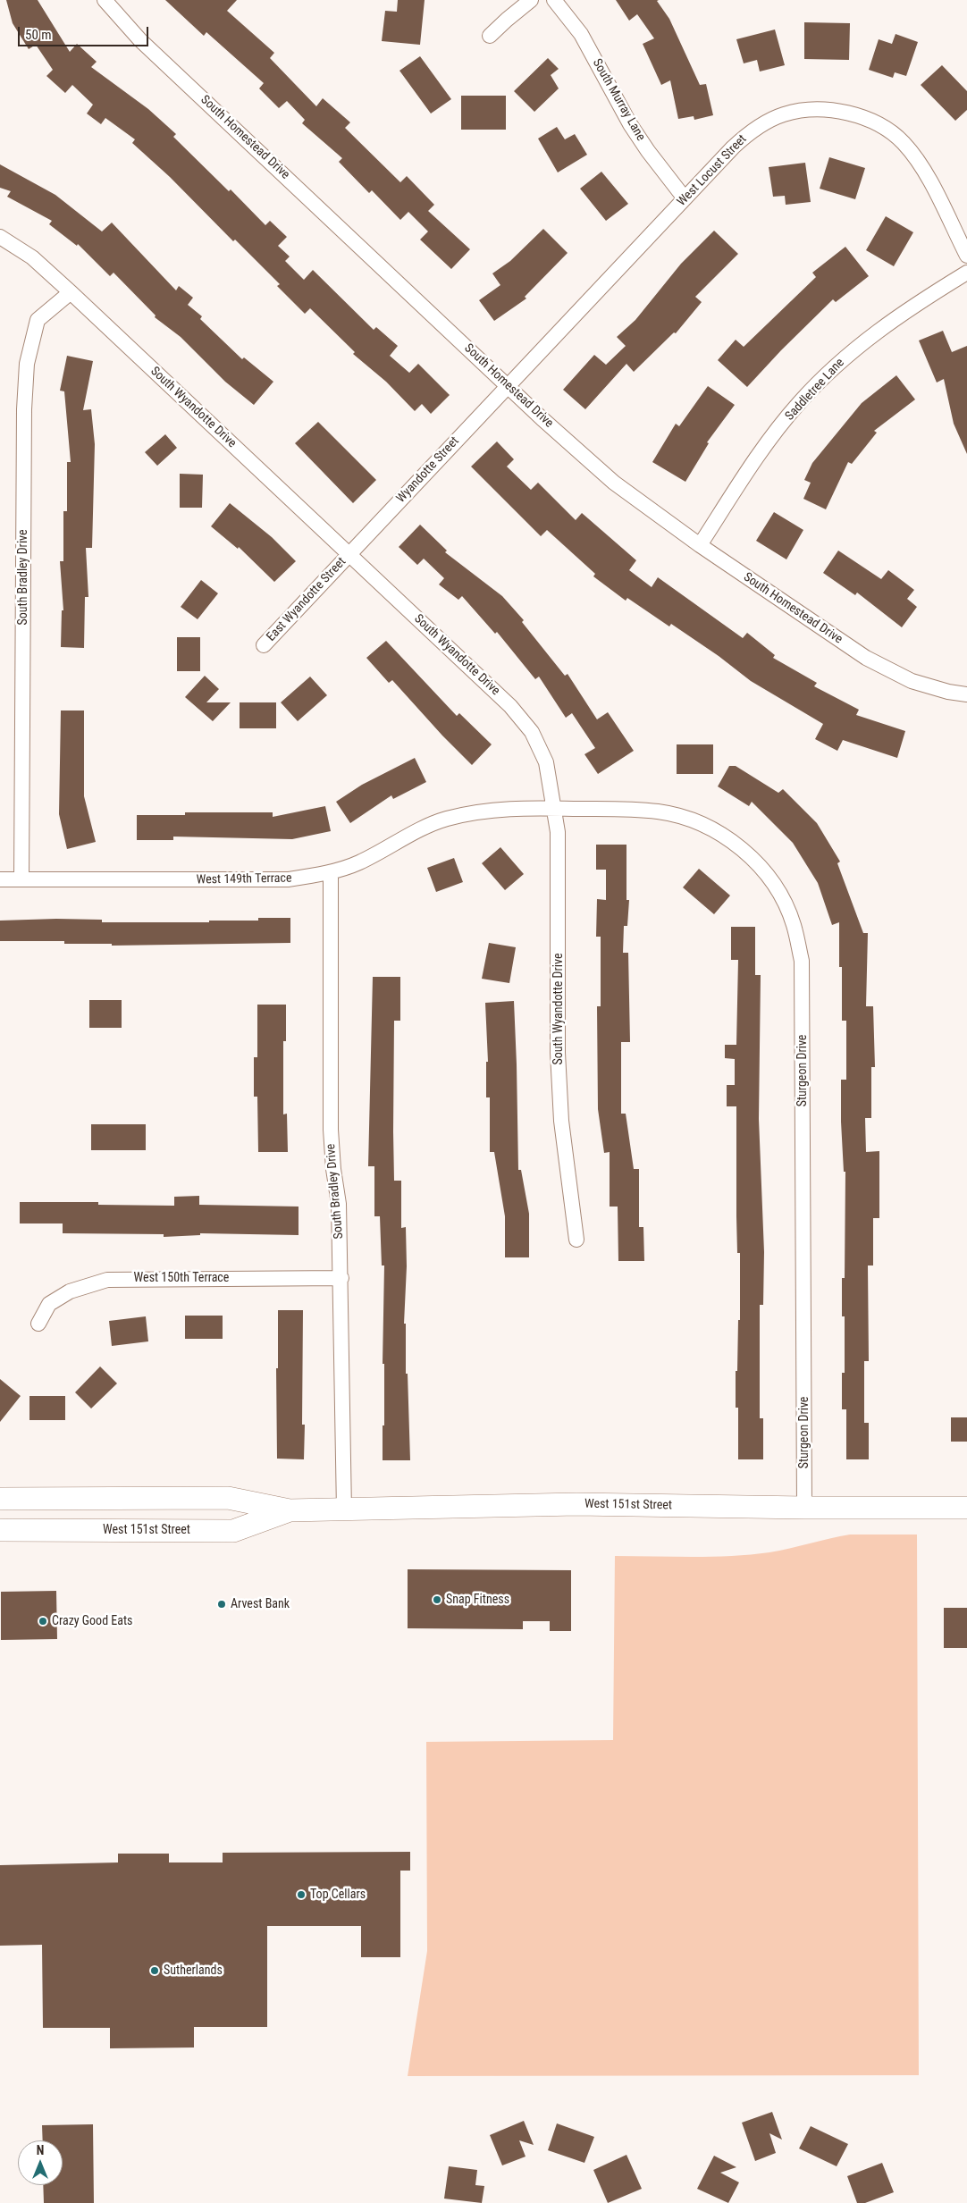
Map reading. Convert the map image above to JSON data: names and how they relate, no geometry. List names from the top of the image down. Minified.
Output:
{"streets":{"main road":["West 151st Street"],"street":["South Murray Lane","South Homestead Drive","West Locust Street","Saddletree Lane","South Wyandotte Drive","Wyandotte Street","South Bradley Drive","East Wyandotte Street","West 149th Terrace","Sturgeon Drive","West 150th Terrace"]},"crossings":[["South Murray Lane","West Locust Street"],["South Homestead Drive","West Locust Street"],["South Homestead Drive","Saddletree Lane"],["South Homestead Drive","Wyandotte Street"],["West Locust Street","Wyandotte Street"],["South Wyandotte Drive","Wyandotte Street"],["South Wyandotte Drive","South Bradley Drive"],["South Wyandotte Drive","East Wyandotte Street"],["South Wyandotte Drive","West 149th Terrace"],["South Wyandotte Drive","Sturgeon Drive"],["Wyandotte Street","East Wyandotte Street"],["South Bradley Drive","West 149th Terrace"],["South Bradley Drive","West 150th Terrace"],["South Bradley Drive","West 151st Street"],["West 149th Terrace","Sturgeon Drive"],["Sturgeon Drive","West 151st Street"]],"places":["Snap Fitness","Arvest Bank","Crazy Good Eats","Top Cellars","Sutherlands"],"scale_bar":"50 m","north":"top"}
